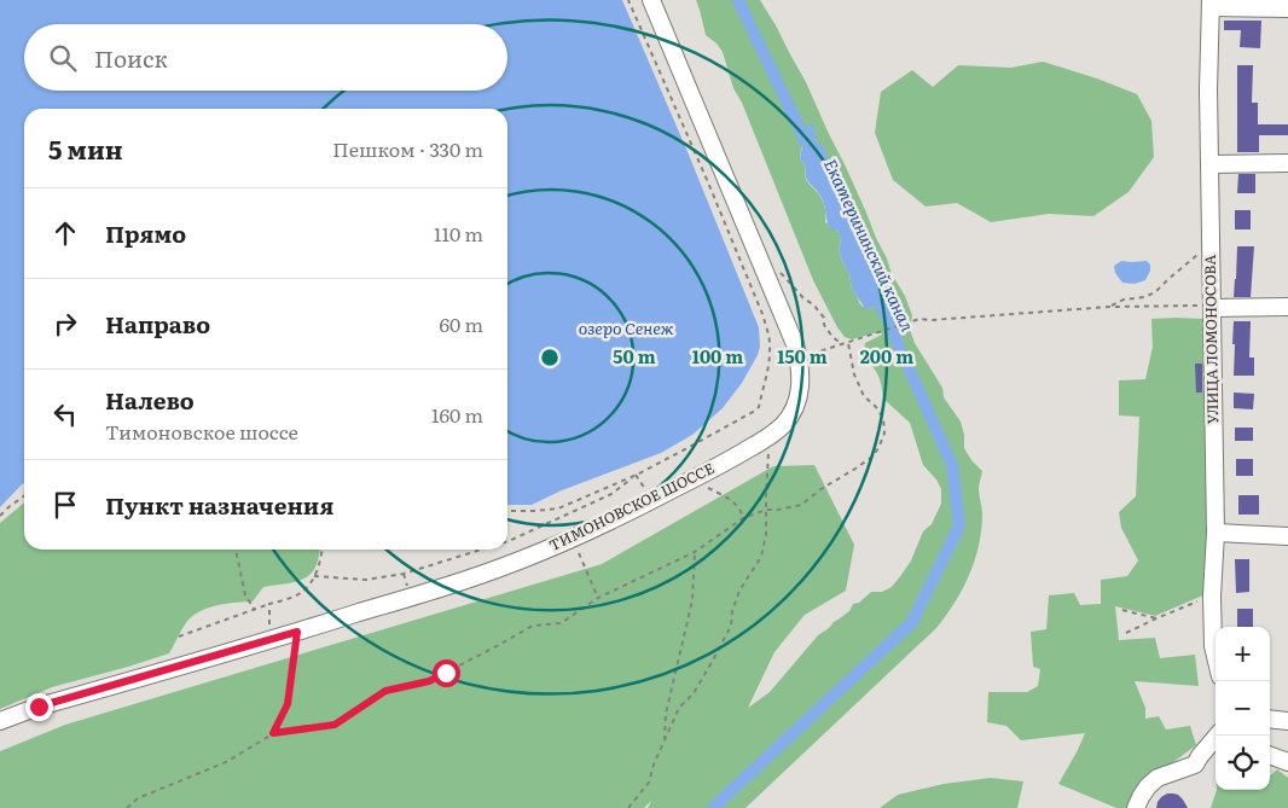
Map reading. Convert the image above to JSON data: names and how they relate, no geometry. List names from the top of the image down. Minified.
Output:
{"streets":{"street":["УЛИЦА ЛОМОНОСОВА","ТИМОНОВСКОЕ ШОССЕ"]},"water":["Екатерининский канал","озеро Сенеж"],"page":{"search":"Поиск","heading":["5 мин","Пешком · 330 m"],"list":[["Прямо","110 m"],["Направо","60 m"],["Налево","Тимоновское шоссе","160 m"],"Пункт назначения"],"map_buttons":["+","−"]},"rings":["50 m","100 m","150 m","200 m"]}
